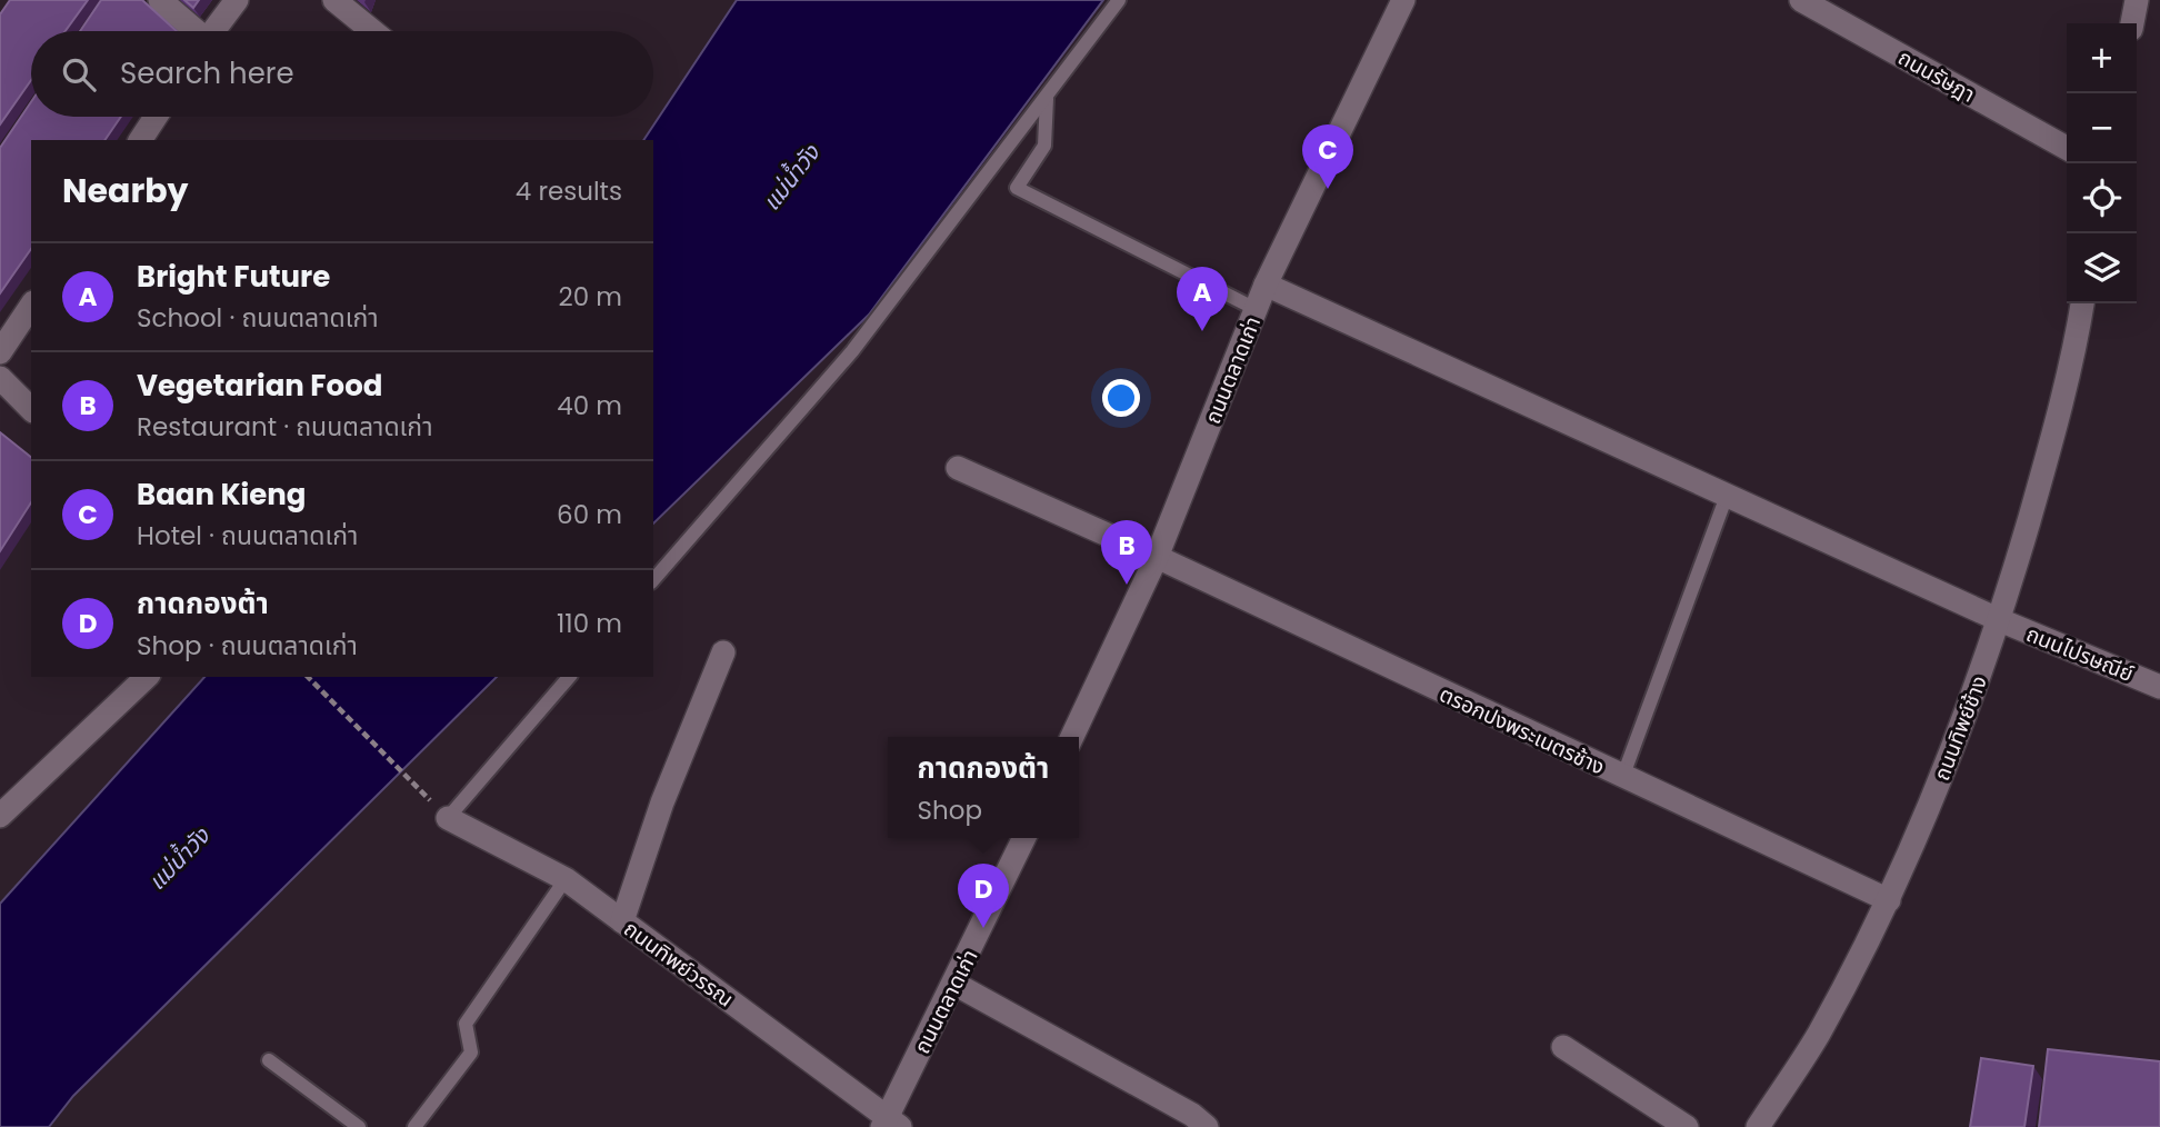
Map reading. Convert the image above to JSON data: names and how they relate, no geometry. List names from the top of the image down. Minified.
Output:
{"streets":{"street":["ถนนรัษฎา","ถนนตลาดเก่า","ถนนไปรษณีย์","ถนนทิพย์ช้าง","ตรอกปงพระเนตรช้าง","ถนนทิพย์วรรณ"]},"crossings":[["ถนนตลาดเก่า","ถนนไปรษณีย์"],["ถนนตลาดเก่า","ตรอกปงพระเนตรช้าง"],["ถนนตลาดเก่า","ถนนทิพย์วรรณ"],["ถนนไปรษณีย์","ถนนทิพย์ช้าง"],["ถนนทิพย์ช้าง","ตรอกปงพระเนตรช้าง"]],"water":["แม่น้ำวัง"],"page":{"map_buttons":["+","−"],"search":"Search here","pins":["C","A","B","D"],"heading":["Nearby","4 results"],"list":[{"mark":"A","name":"Bright Future","note":"School · ถนนตลาดเก่า","value":"20 m"},{"mark":"B","name":"Vegetarian Food","note":"Restaurant · ถนนตลาดเก่า","value":"40 m"},{"mark":"C","name":"Baan Kieng","note":"Hotel · ถนนตลาดเก่า","value":"60 m"},{"mark":"D","name":"กาดกองต้า","note":"Shop · ถนนตลาดเก่า","value":"110 m"}],"popup":["กาดกองต้า","Shop"]}}
